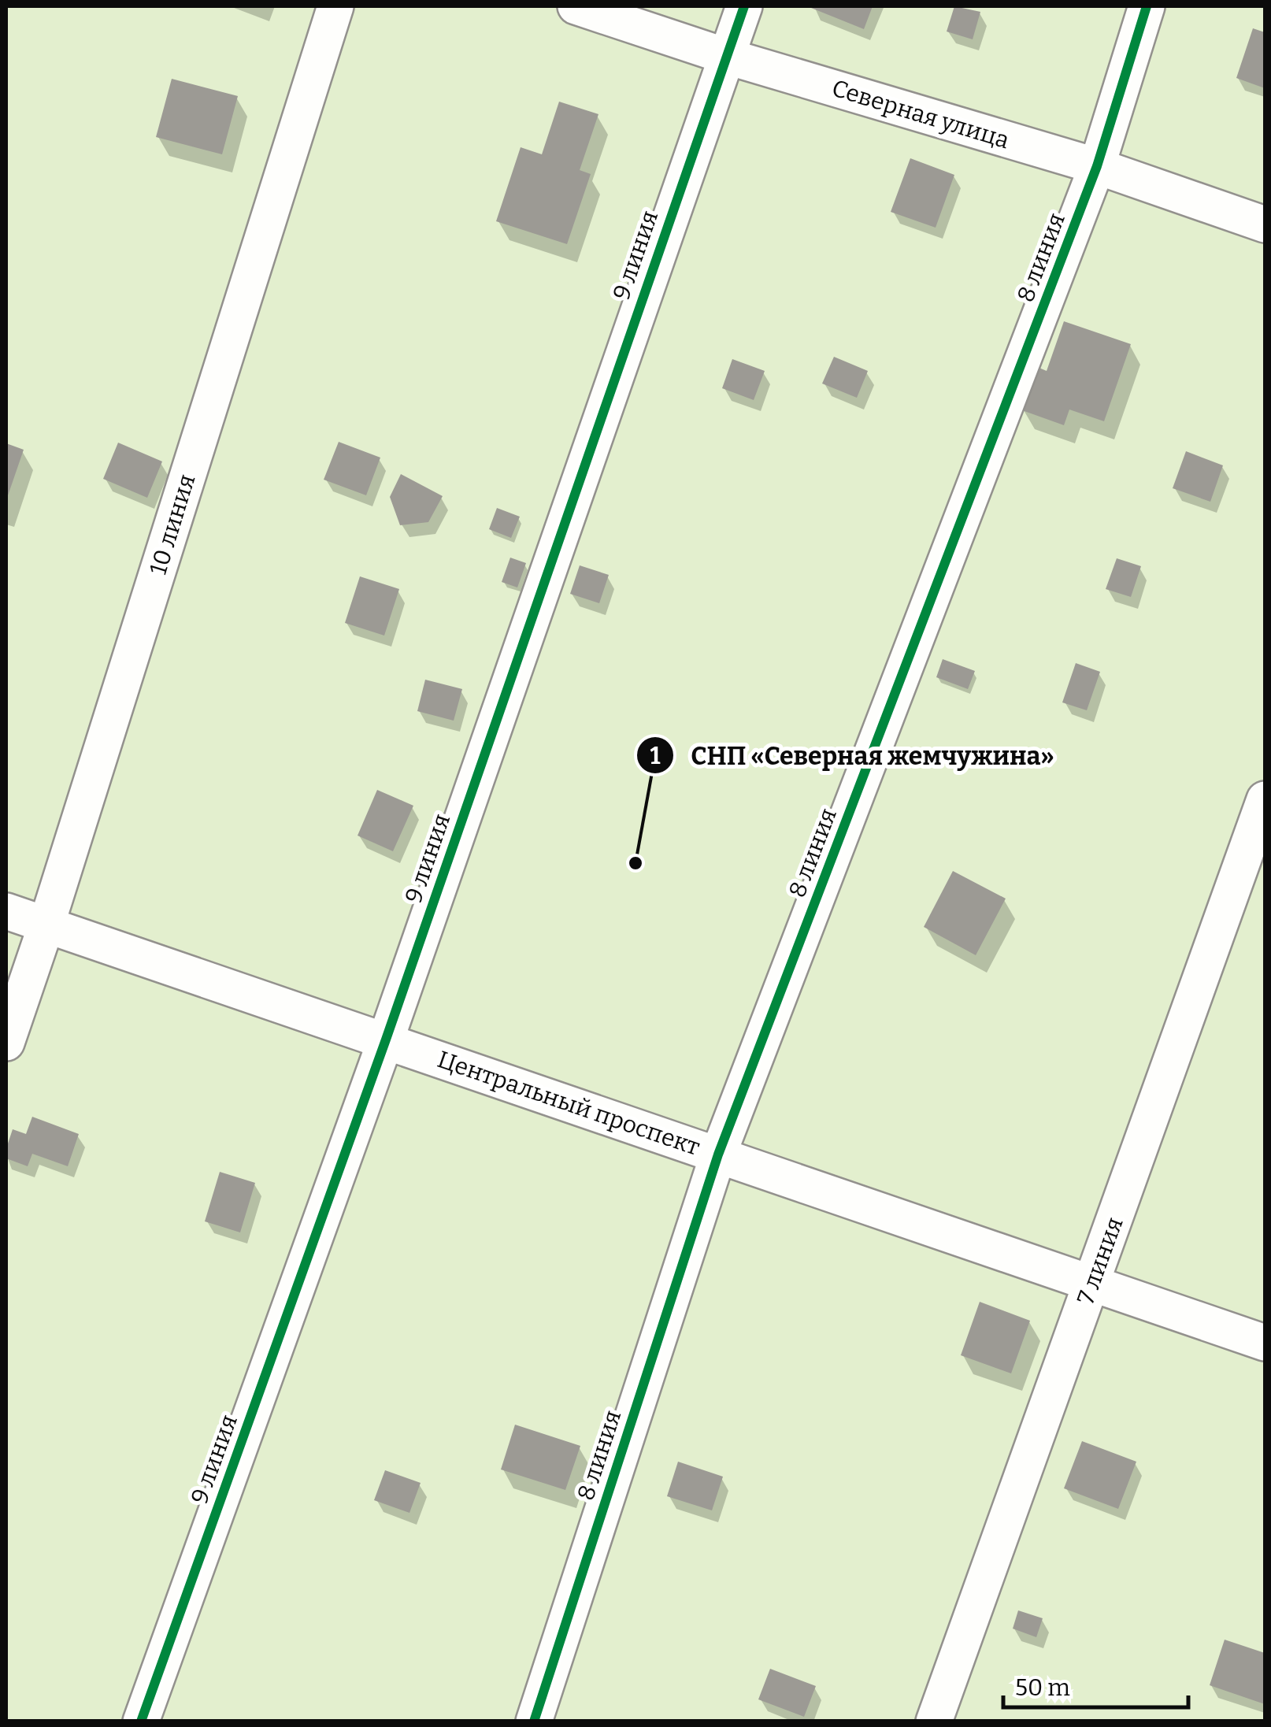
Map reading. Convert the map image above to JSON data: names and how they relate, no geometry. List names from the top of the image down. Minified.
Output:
{"streets":{"street":["Северная улица","9 линия","8 линия","10 линия","Центральный проспект","7 линия"]},"crossings":[["Северная улица","9 линия"],["Северная улица","8 линия"],["9 линия","Центральный проспект"],["8 линия","Центральный проспект"],["10 линия","Центральный проспект"],["Центральный проспект","7 линия"]],"places":["СНП «Северная жемчужина»"],"scale_bar":"50 m"}
